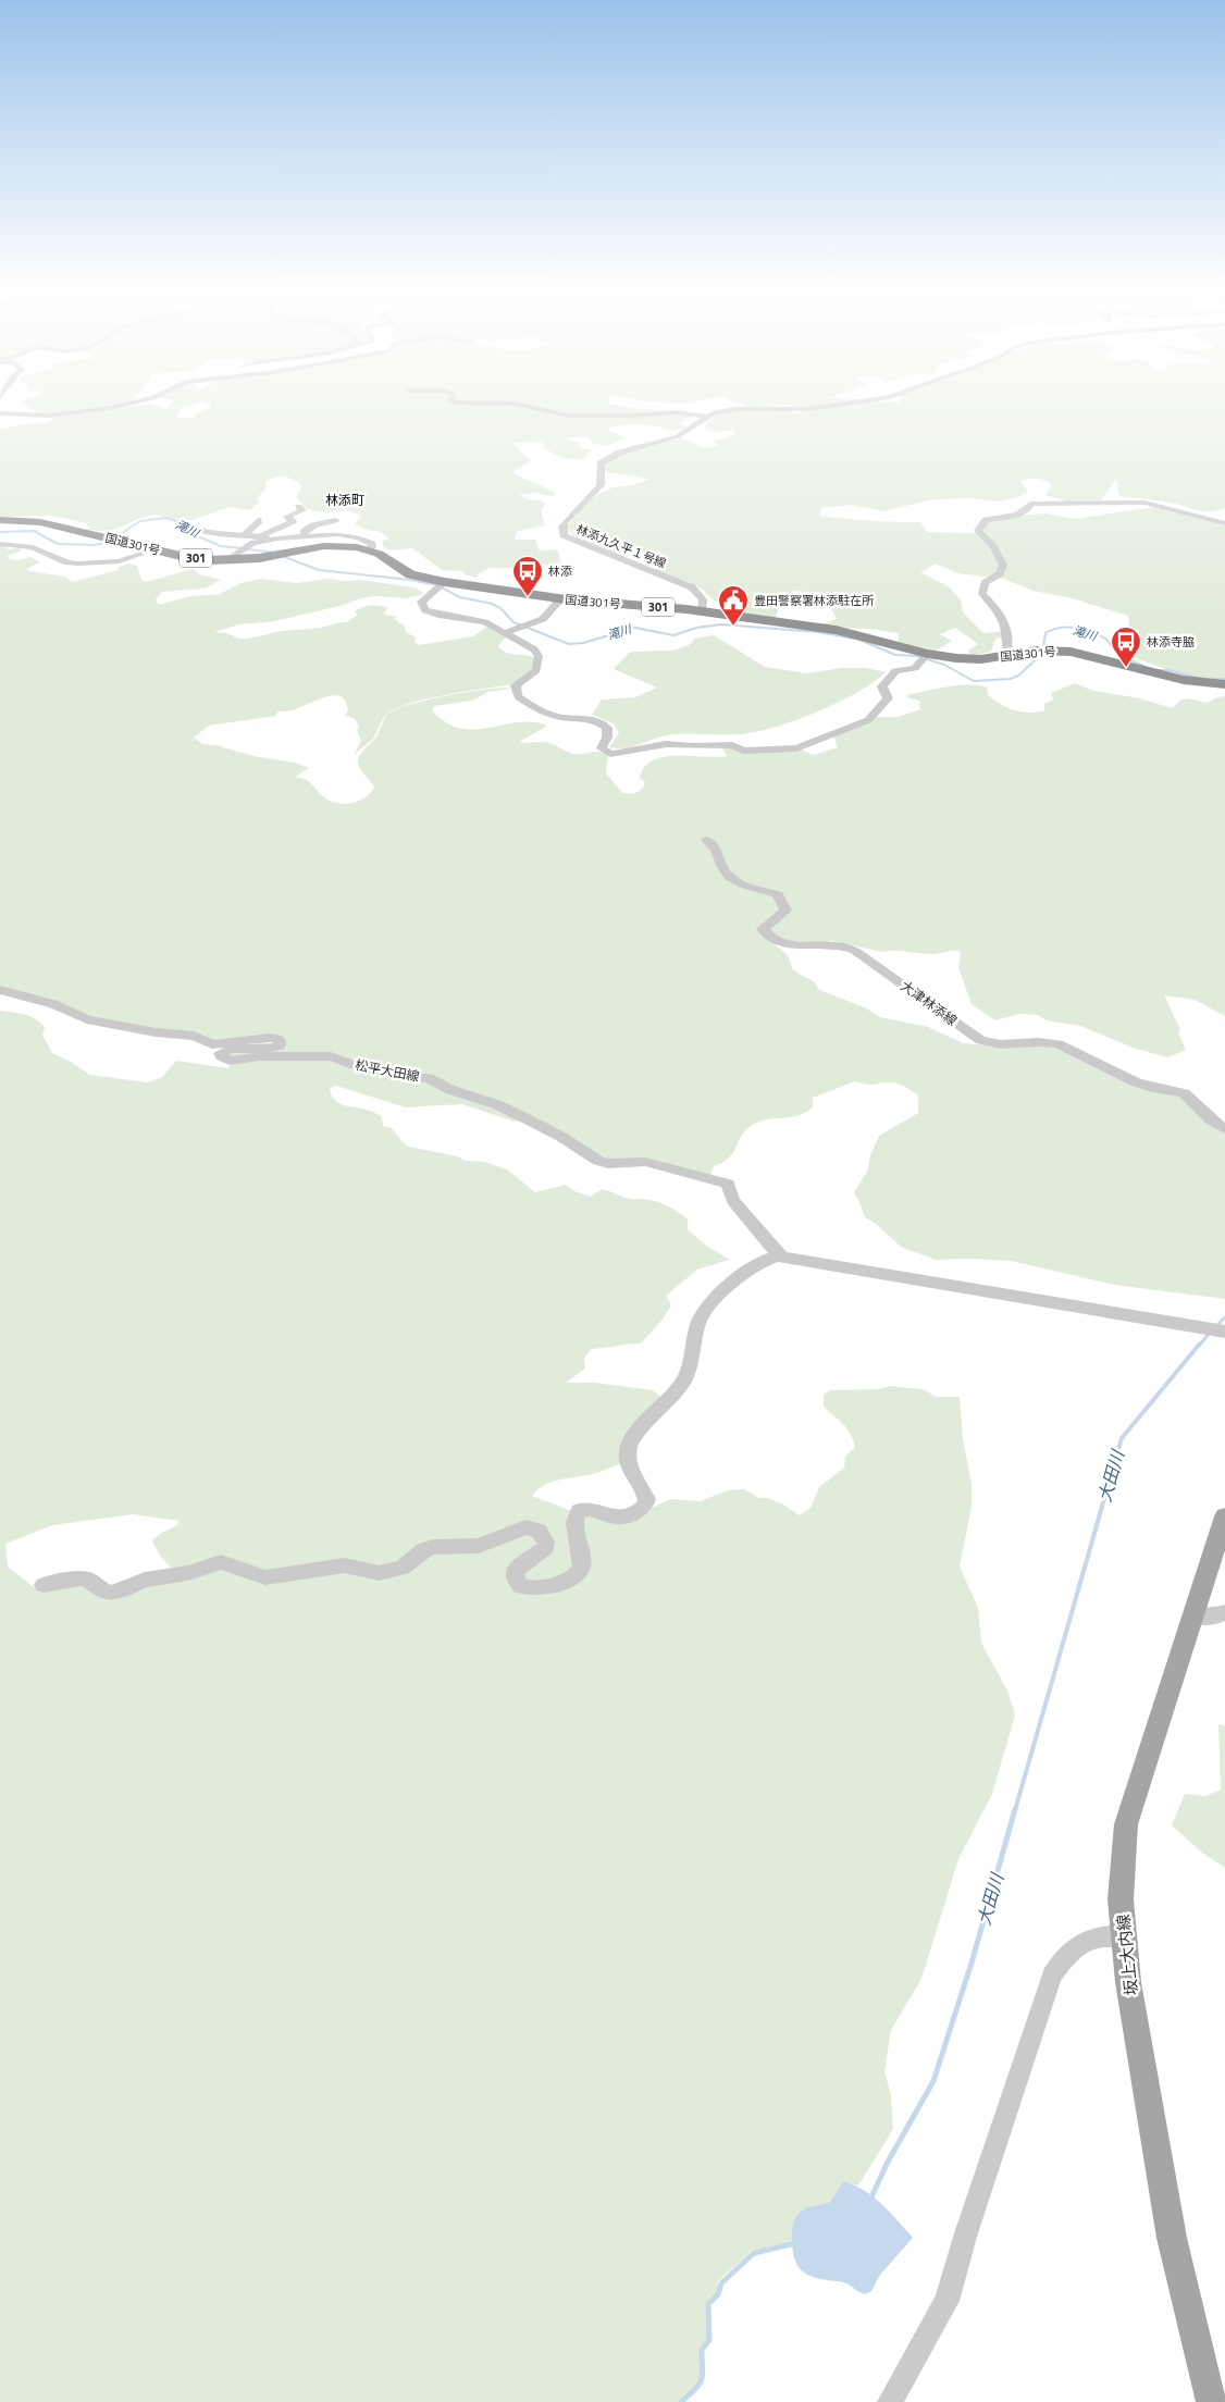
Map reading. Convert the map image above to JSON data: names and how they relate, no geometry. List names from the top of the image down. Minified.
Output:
{"streets":{"highway":["国道301号","301"],"main road":["坂上大内線"],"street":["林添九久平１号線","大津林添線","松平大田線"]},"crossings":[["国道301号","林添九久平１号線"]],"districts":["林添町"],"water":["滝川","大田川"],"places":{"bus stop":["林添","林添寺脇"],"public building":["豊田警察署林添駐在所"]}}
